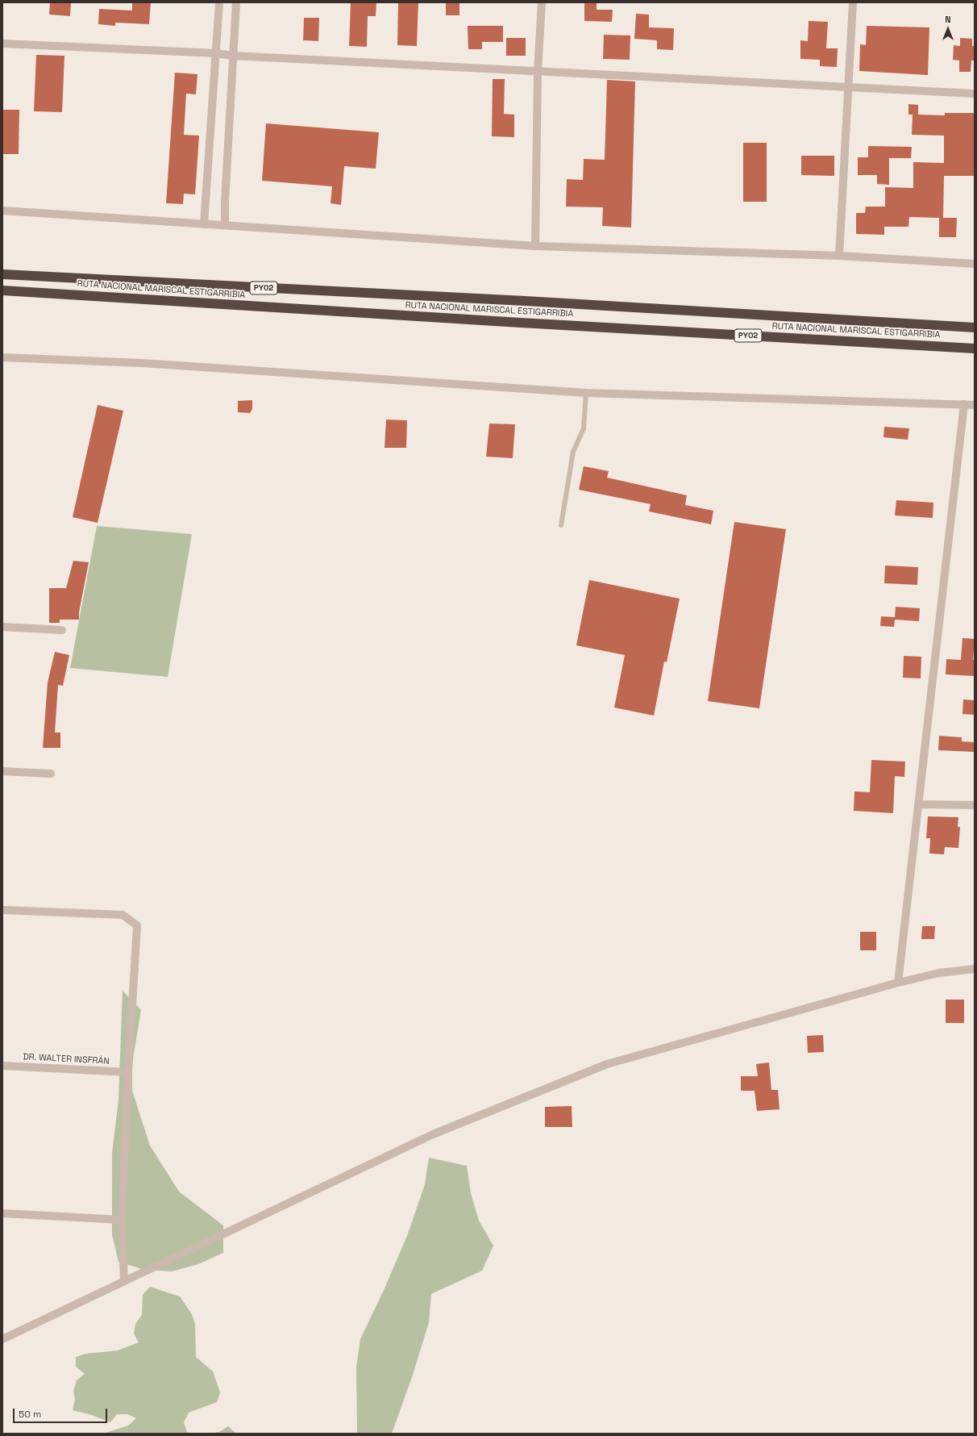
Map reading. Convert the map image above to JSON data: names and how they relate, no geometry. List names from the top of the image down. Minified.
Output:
{"streets":{"highway":["PY02","RUTA NACIONAL MARISCAL ESTIGARRIBIA"],"street":["DR. WALTER INSFRÁN"]},"scale_bar":"50 m","north":"top"}
